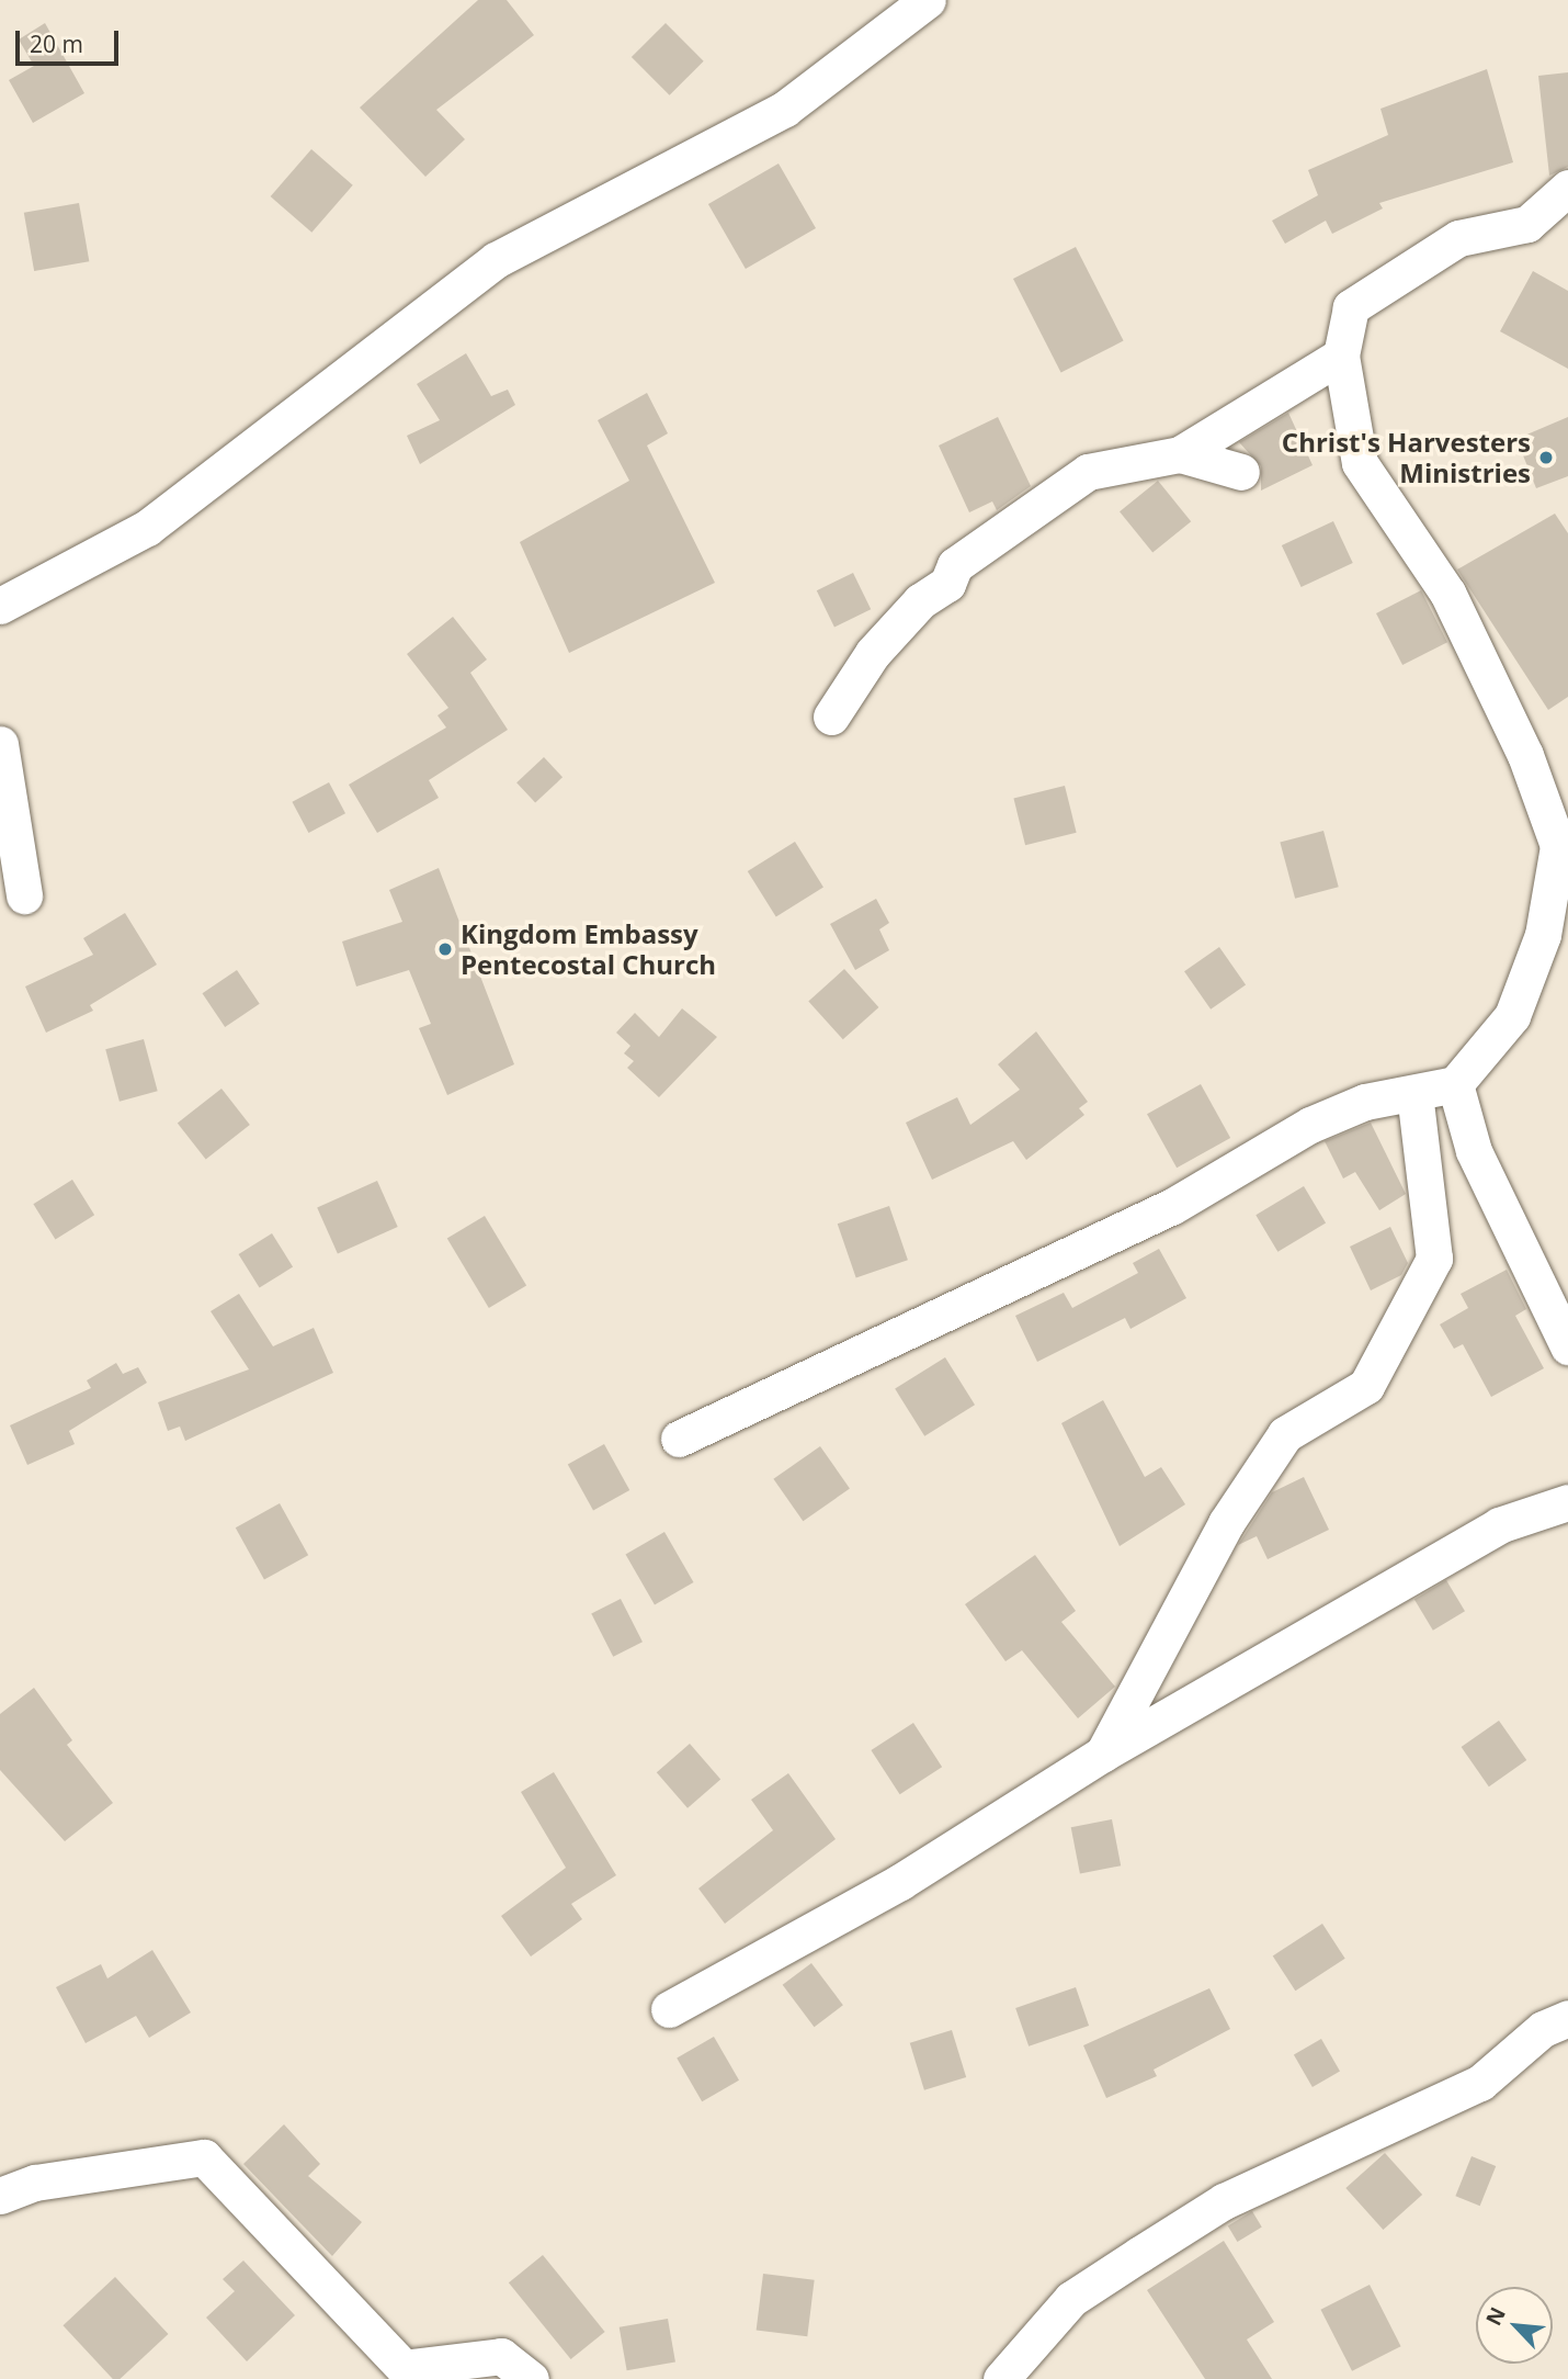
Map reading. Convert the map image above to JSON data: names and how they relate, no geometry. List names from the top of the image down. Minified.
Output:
{"places":["Christ's Harvesters Ministries","Kingdom Embassy Pentecostal Church"],"scale_bar":"20 m","north":"top left"}
